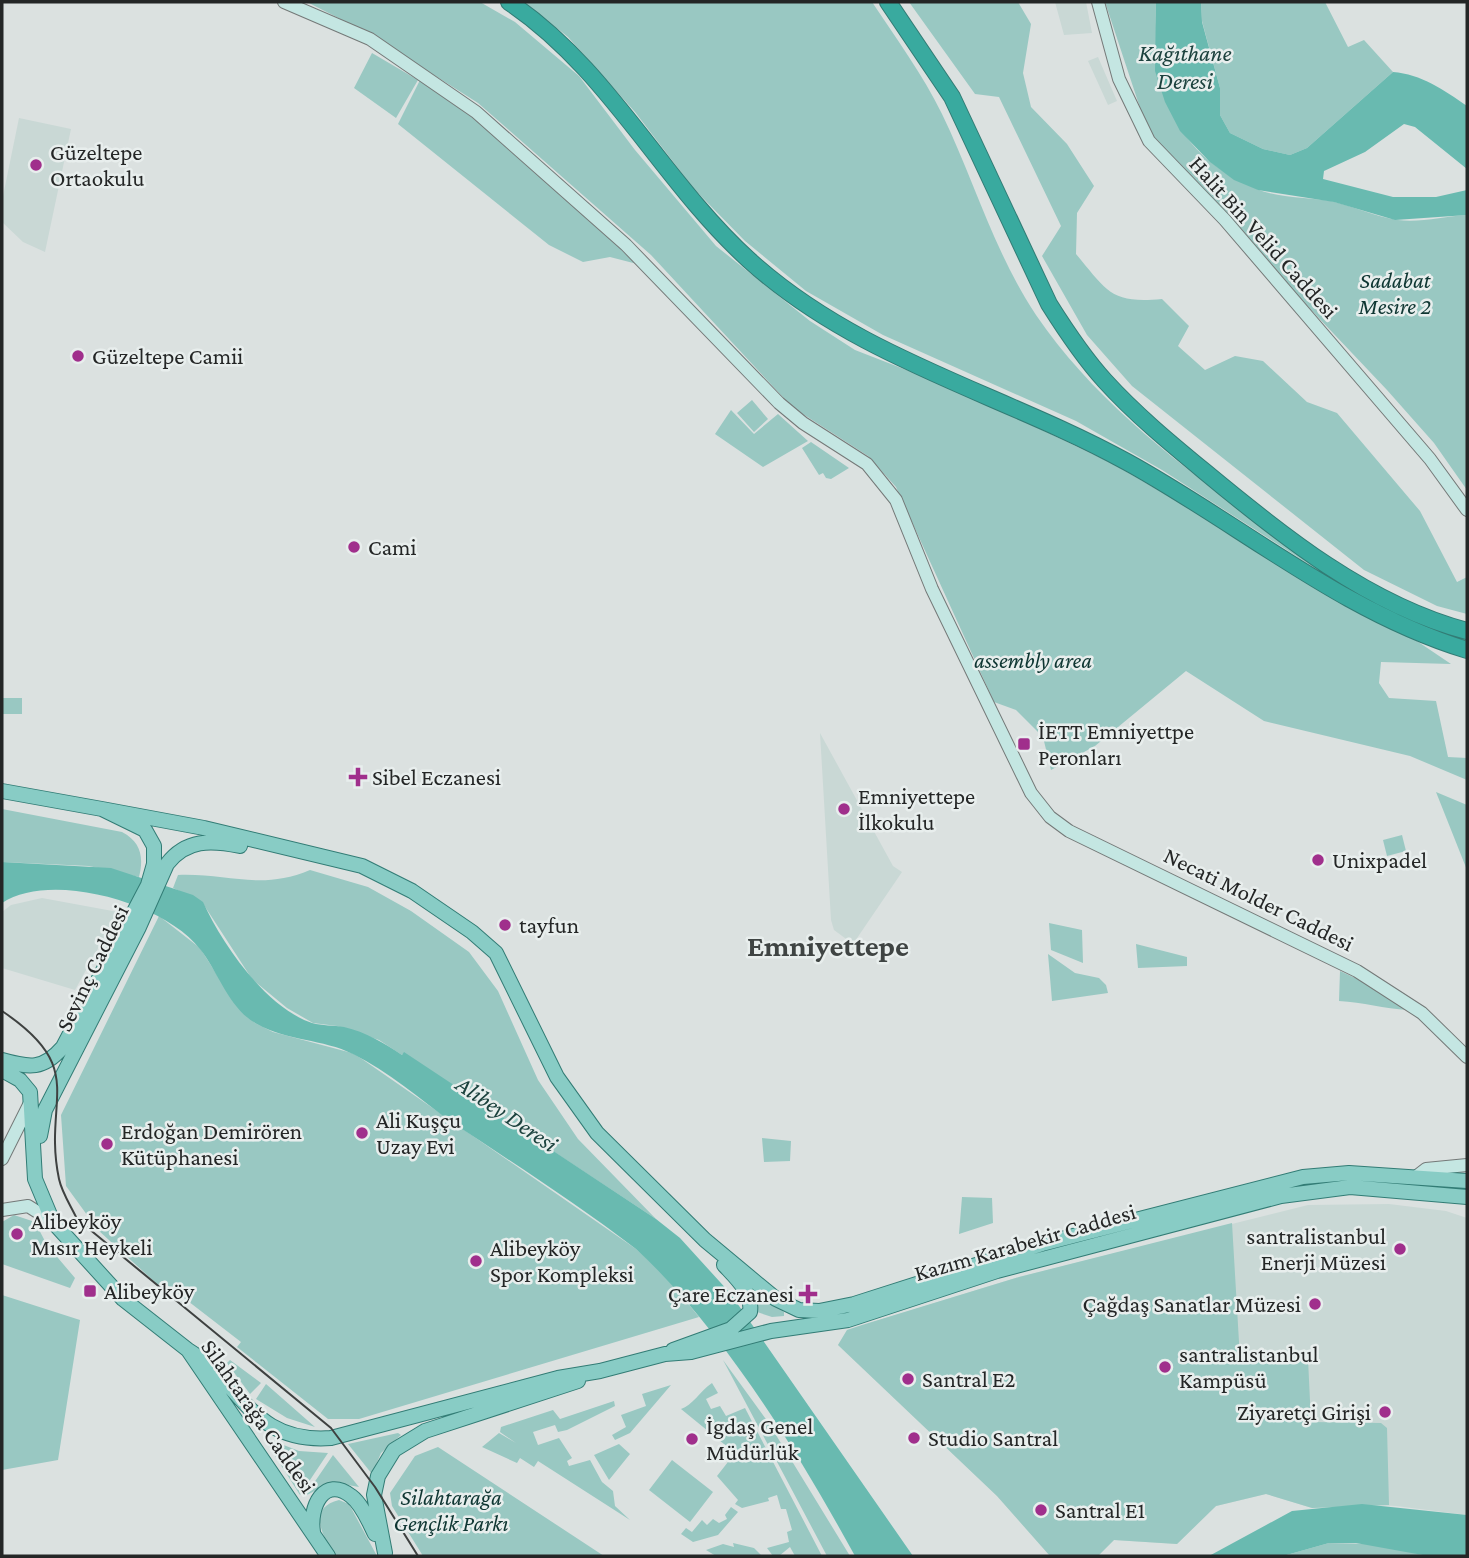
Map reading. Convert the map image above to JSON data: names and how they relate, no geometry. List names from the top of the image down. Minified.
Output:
{"streets":{"main road":["Halit Bin Velid Caddesi","Necati Molder Caddesi","Sevinç Caddesi","Kazım Karabekir Caddesi","Silahtarağa Caddesi"]},"districts":["Emniyettepe"],"water":["Kağıthane Deresi","Alibey Deresi"],"parks":["Sadabat Mesire 2","assembly area","Silahtarağa Gençlik Parkı"],"places":{"other":["Güzeltepe Ortaokulu","Güzeltepe Camii","Cami","Emniyettepe İlkokulu","Unixpadel","tayfun","Ali Kuşçu Uzay Evi","Erdoğan Demirören Kütüphanesi","Alibeyköy Mısır Heykeli","santralistanbul Enerji Müzesi","Alibeyköy Spor Kompleksi","Çağdaş Sanatlar Müzesi","santralistanbul Kampüsü","Santral E2","Ziyaretçi Girişi","Studio Santral","İgdaş Genel Müdürlük","Santral E1"],"transit":["İETT Emniyettpe Peronları","Alibeyköy"],"health":["Sibel Eczanesi","Çare Eczanesi"]}}
